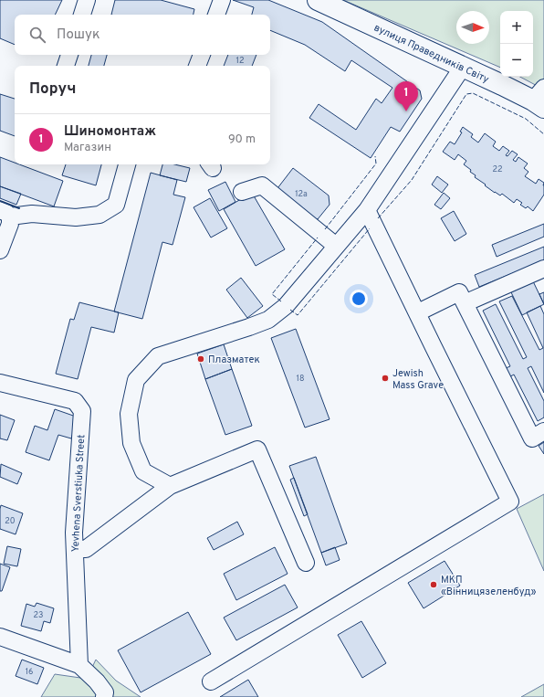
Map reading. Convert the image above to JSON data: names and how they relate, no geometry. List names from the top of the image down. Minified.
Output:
{"streets":{"main road":["вулиця Праведників Світу"],"street":["Yevhena Sverstiuka Street"]},"places":["Плазматек","Jewish Mass Grave","МКП «Вінницязеленбуд»"],"house_numbers":["12","22","12а","18","20","23","16"],"north":"right","page":{"map_buttons":["+","−"],"search":"Пошук","heading":"Поруч","pins":"1","list":[{"mark":"1","name":"Шиномонтаж","note":"Магазин","value":"90 m"}]}}
